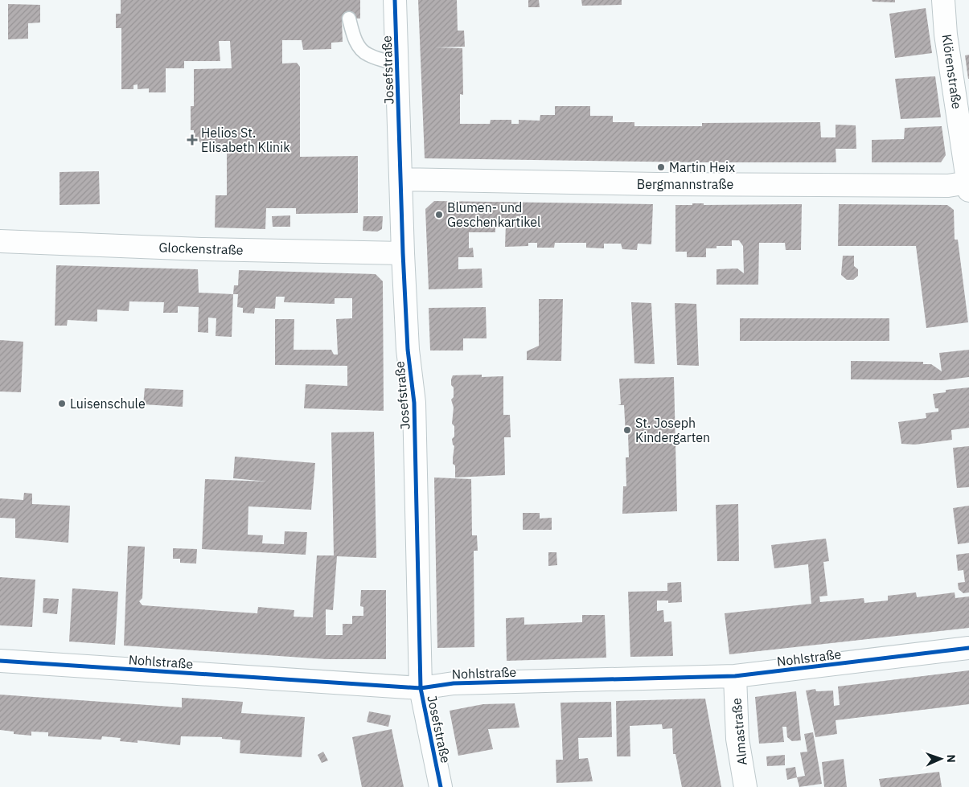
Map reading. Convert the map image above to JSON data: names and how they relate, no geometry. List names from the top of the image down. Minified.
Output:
{"streets":{"street":["Josefstraße","Klörenstraße","Bergmannstraße","Glockenstraße","Nohlstraße","Almastraße"]},"crossings":[["Josefstraße","Bergmannstraße"],["Josefstraße","Glockenstraße"],["Josefstraße","Nohlstraße"],["Klörenstraße","Bergmannstraße"],["Nohlstraße","Almastraße"]],"places":{"health":["Helios St. Elisabeth Klinik"],"other":["Martin Heix","Blumen- und Geschenkartikel","Luisenschule","St. Joseph Kindergarten"]},"north":"right"}
